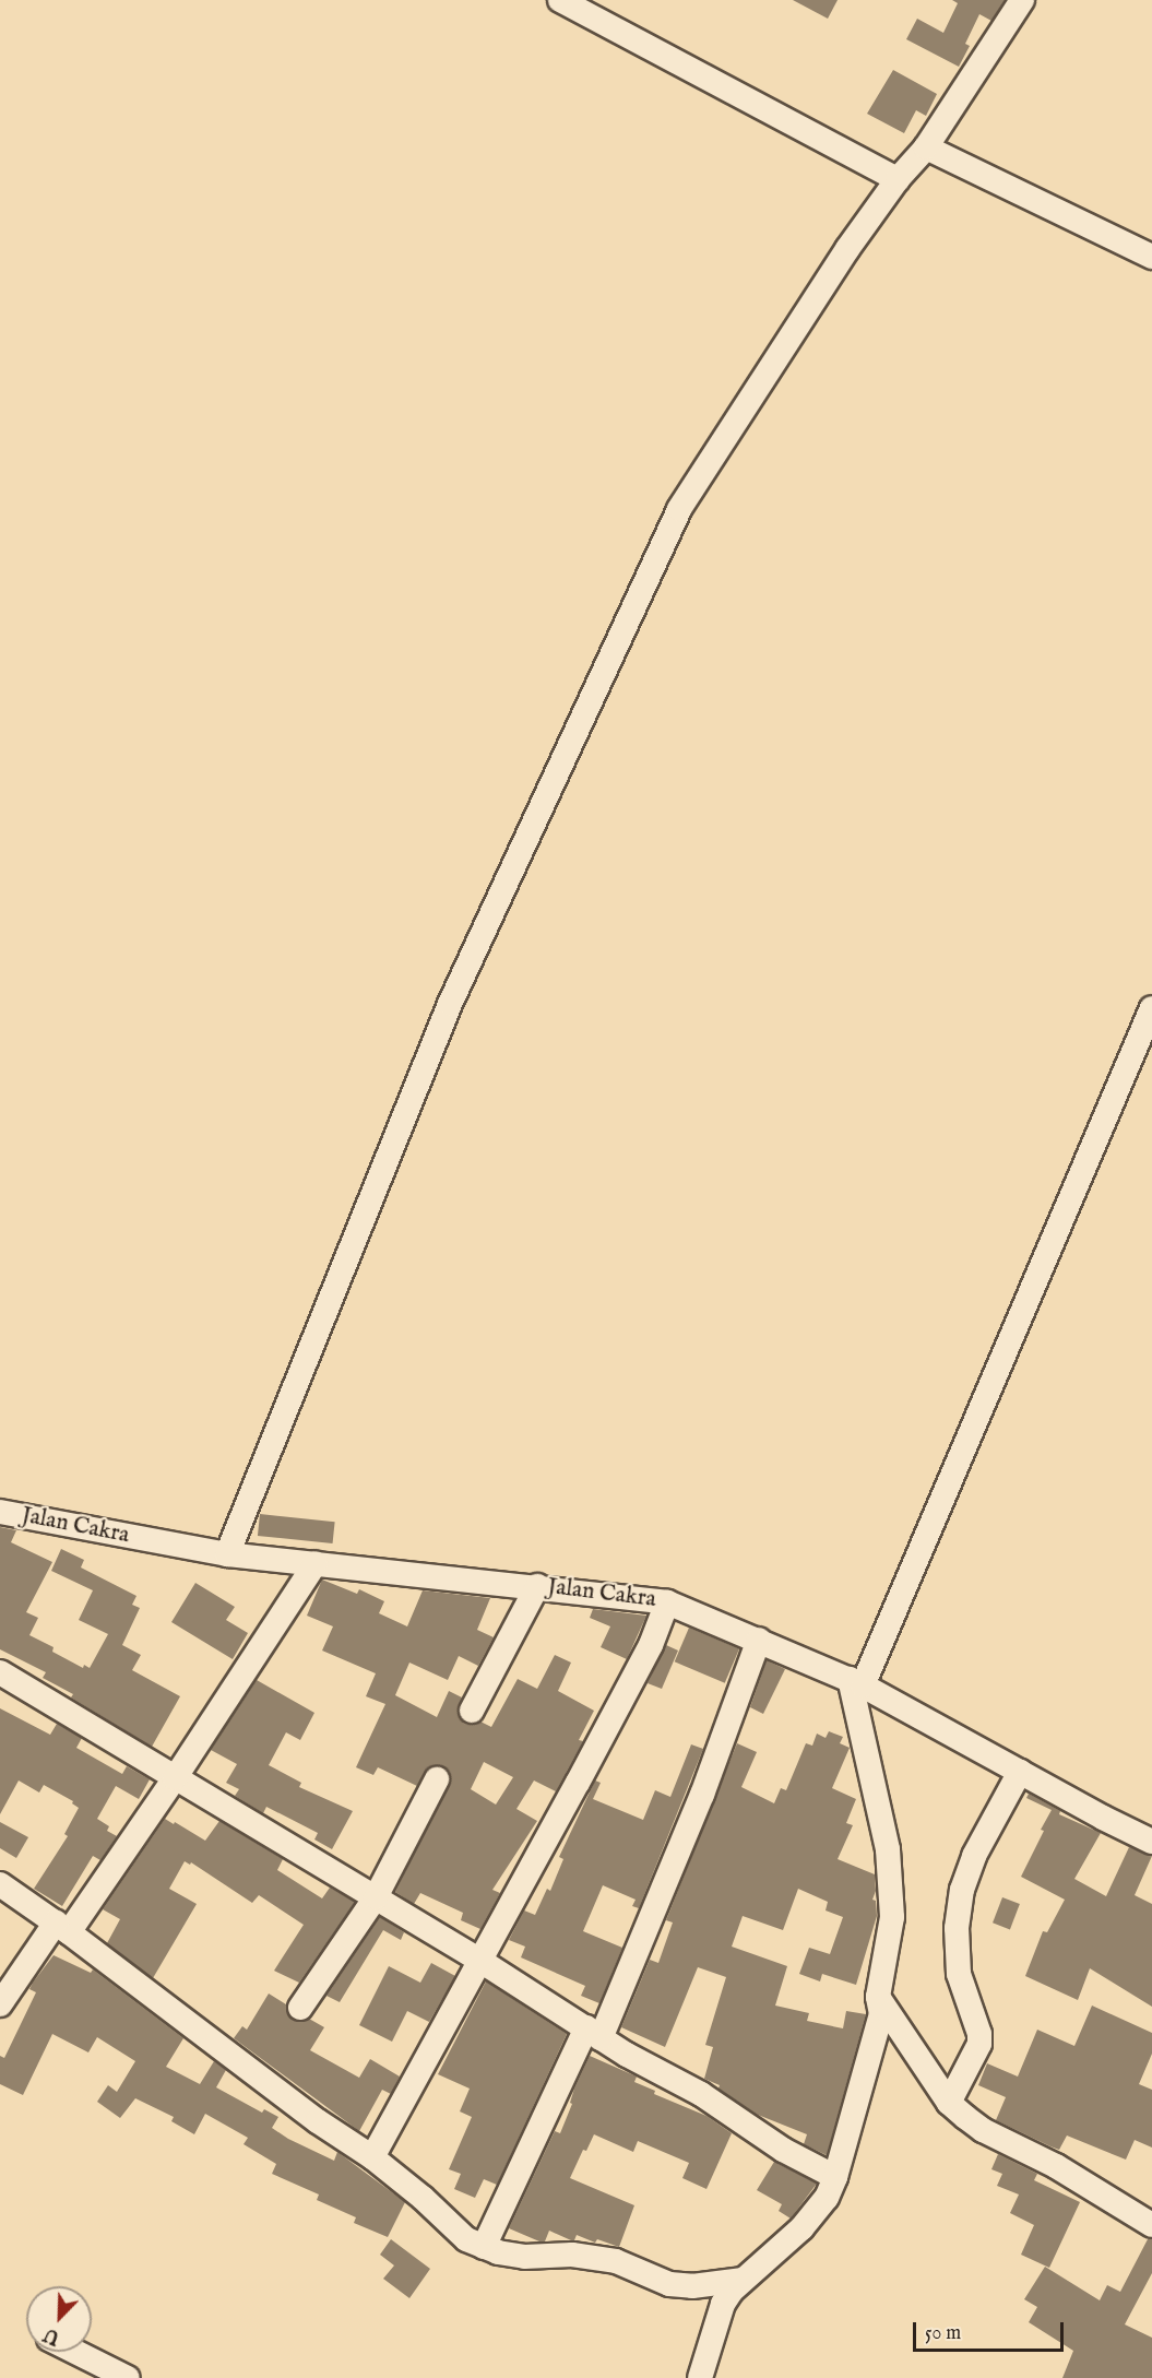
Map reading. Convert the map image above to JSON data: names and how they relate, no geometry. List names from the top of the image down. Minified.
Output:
{"streets":{"street":["Jalan Cakra"]},"scale_bar":"50 m","north":"bottom left"}
